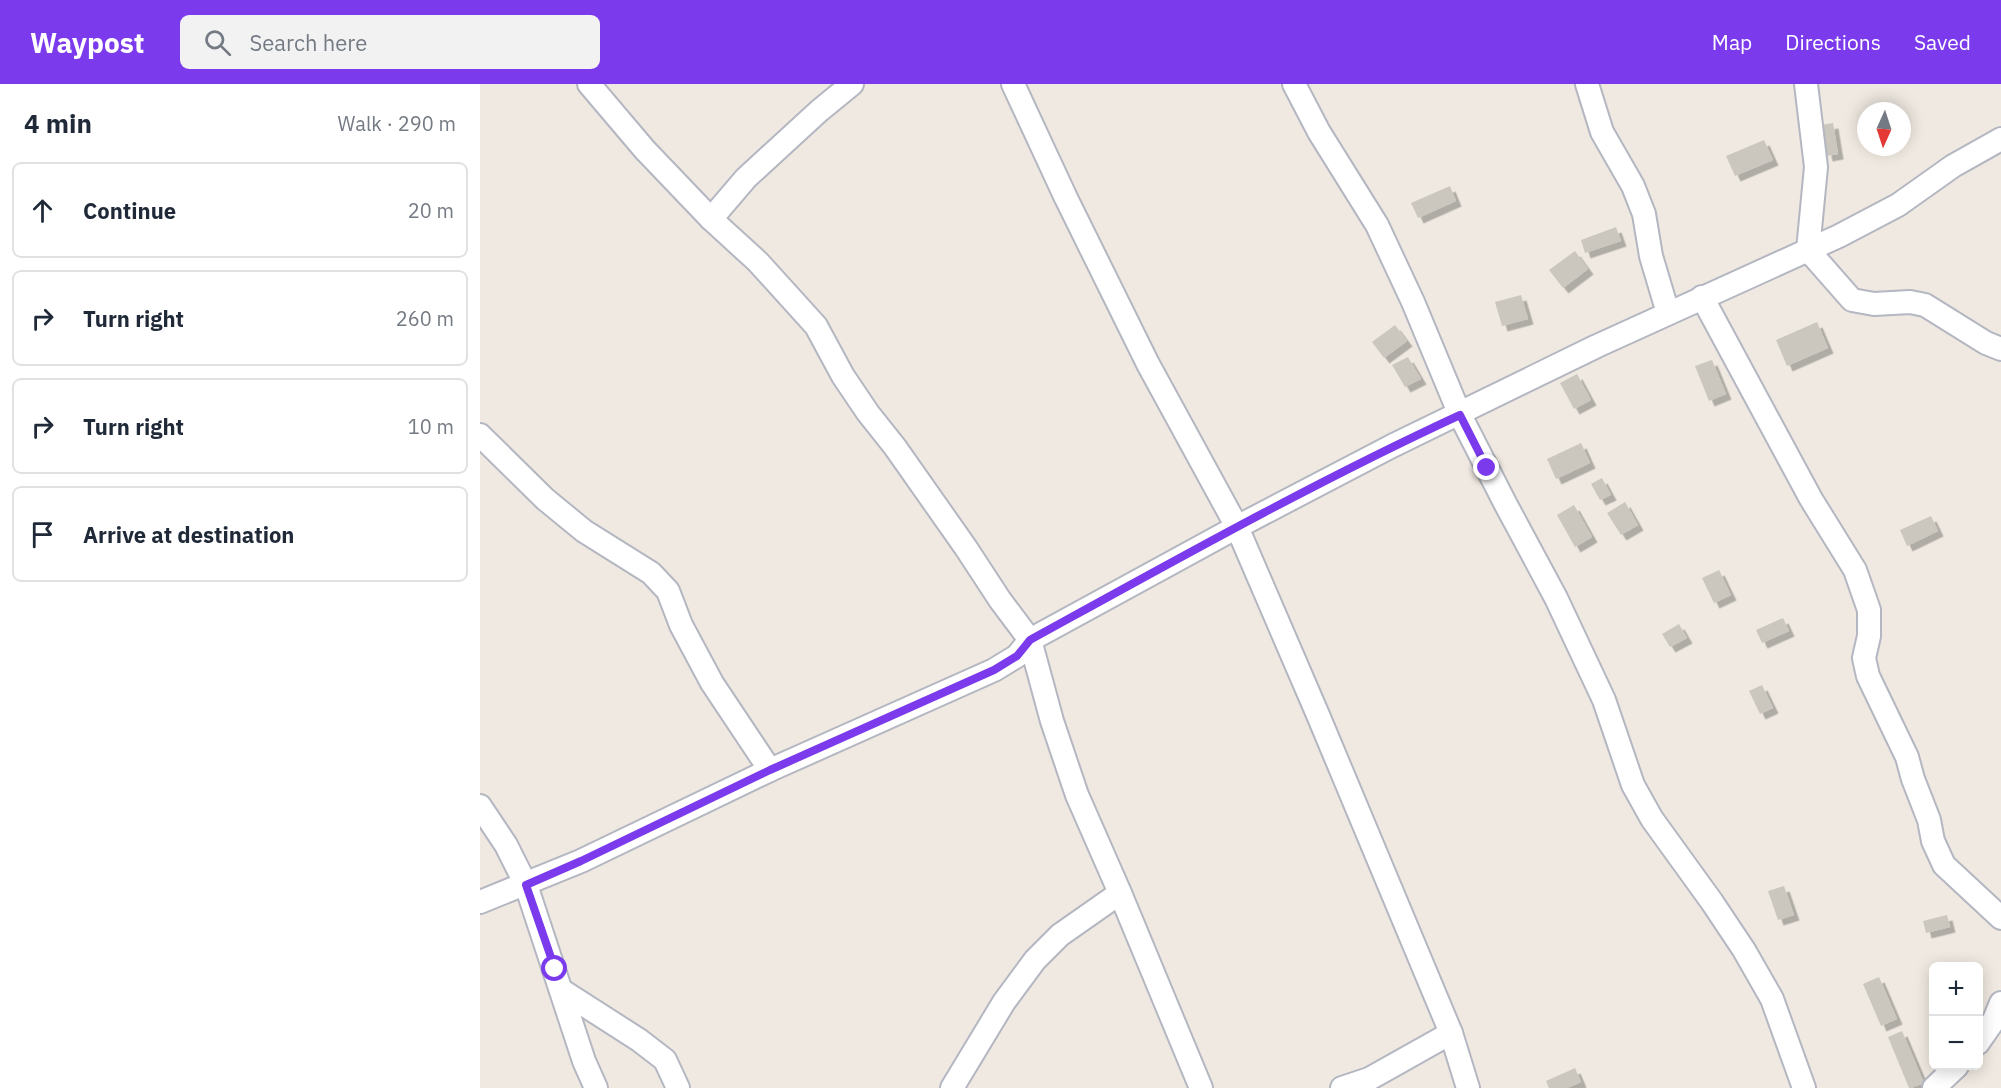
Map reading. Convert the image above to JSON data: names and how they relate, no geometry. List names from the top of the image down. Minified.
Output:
{"north":"bottom","page":{"header":"Waypost","search":"Search here","nav":["Map","Directions","Saved"],"heading":["4 min","Walk · 290 m"],"list":[["Continue","20 m"],["Turn right","260 m"],["Turn right","10 m"],"Arrive at destination"],"map_buttons":["+","−"]}}
